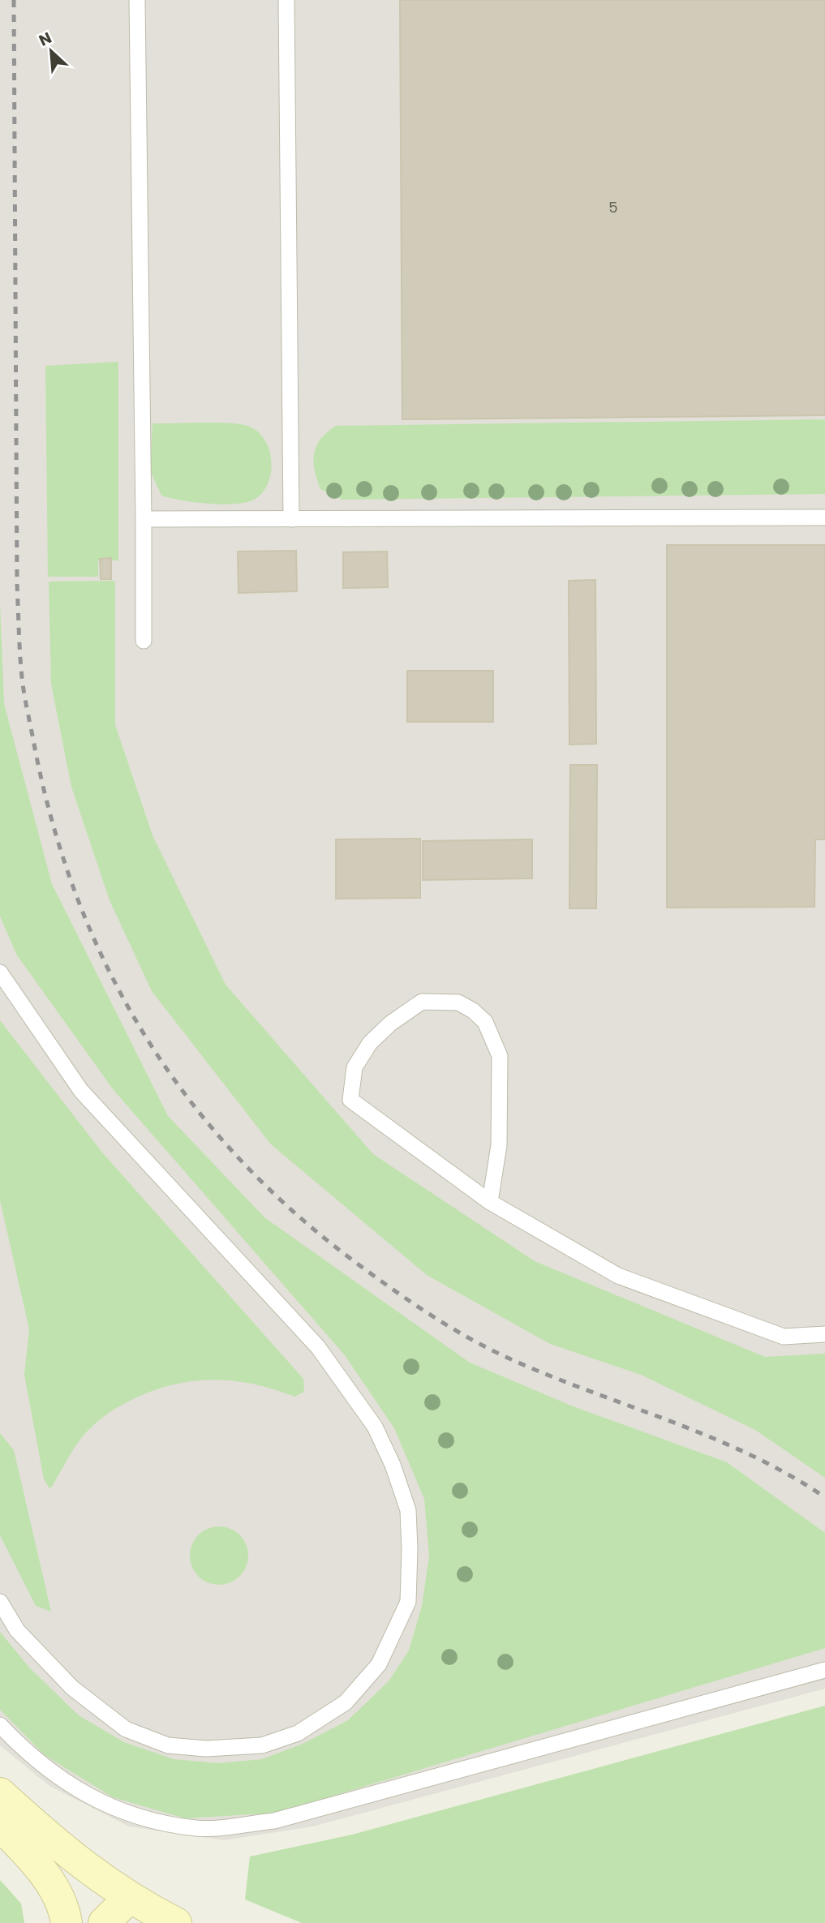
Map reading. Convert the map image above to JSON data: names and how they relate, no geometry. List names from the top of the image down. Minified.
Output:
{"house_numbers":["5"],"north":"top left"}
